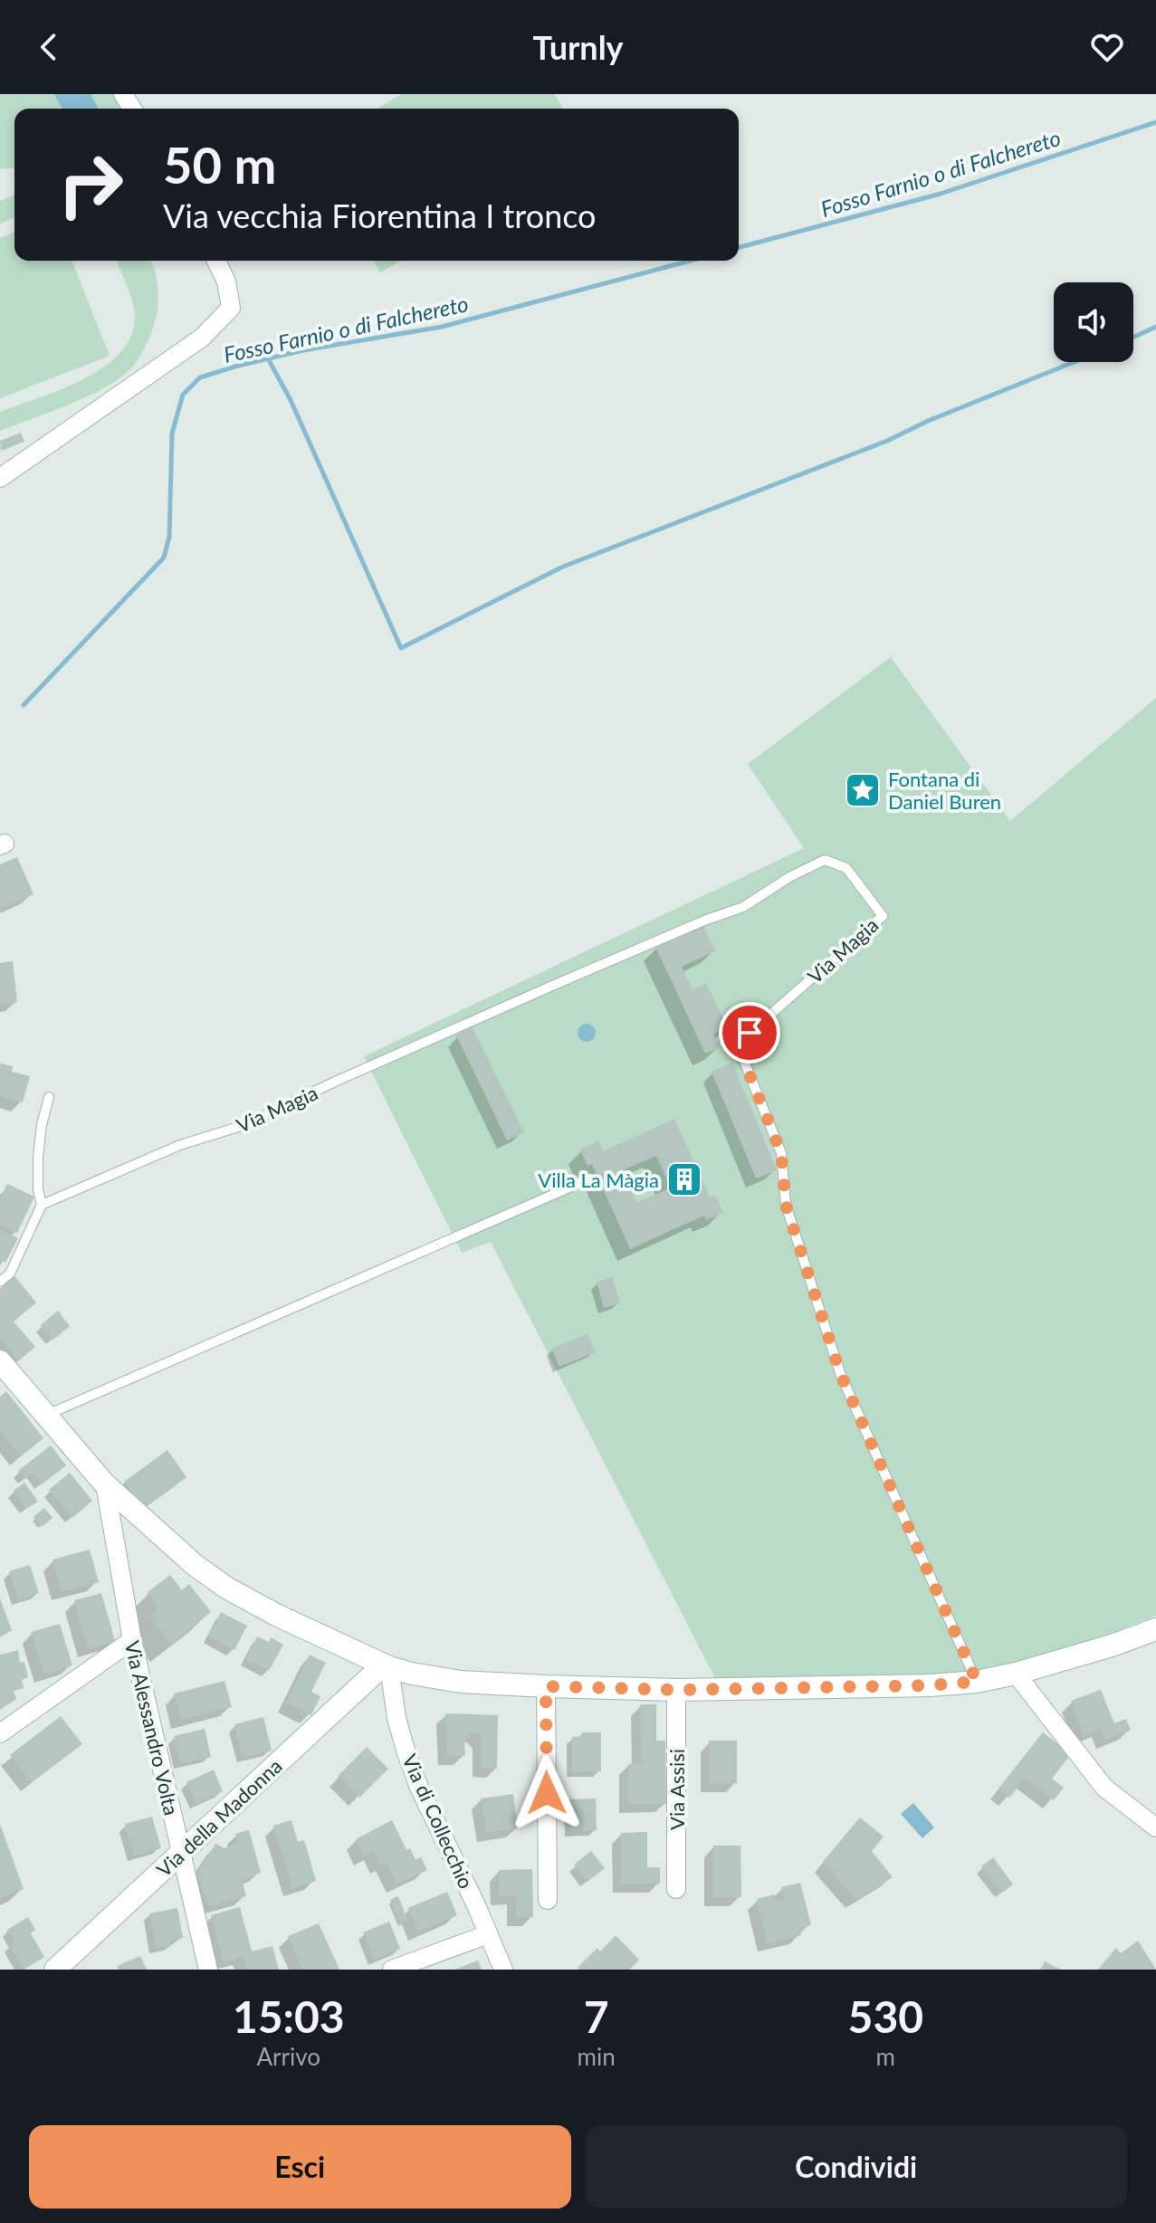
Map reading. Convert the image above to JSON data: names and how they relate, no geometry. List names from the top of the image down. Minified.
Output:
{"streets":{"street":["Via Alessandro Volta","Via Assisi","Via della Madonna","Via di Collecchio"],"lane":["Via Magia"]},"crossings":[["Via Alessandro Volta","Via della Madonna"],["Via della Madonna","Via di Collecchio"]],"water":["Fosso Farnio o di Falchereto"],"places":{"place":["Fontana di Daniel Buren"],"building":["Villa La Màgia"]},"page":{"header":"Turnly","turn":["50 m","Via vecchia Fiorentina I tronco"],"eta":["15:03","Arrivo","7","min","530","m"],"buttons":["Esci","Condividi"]}}
